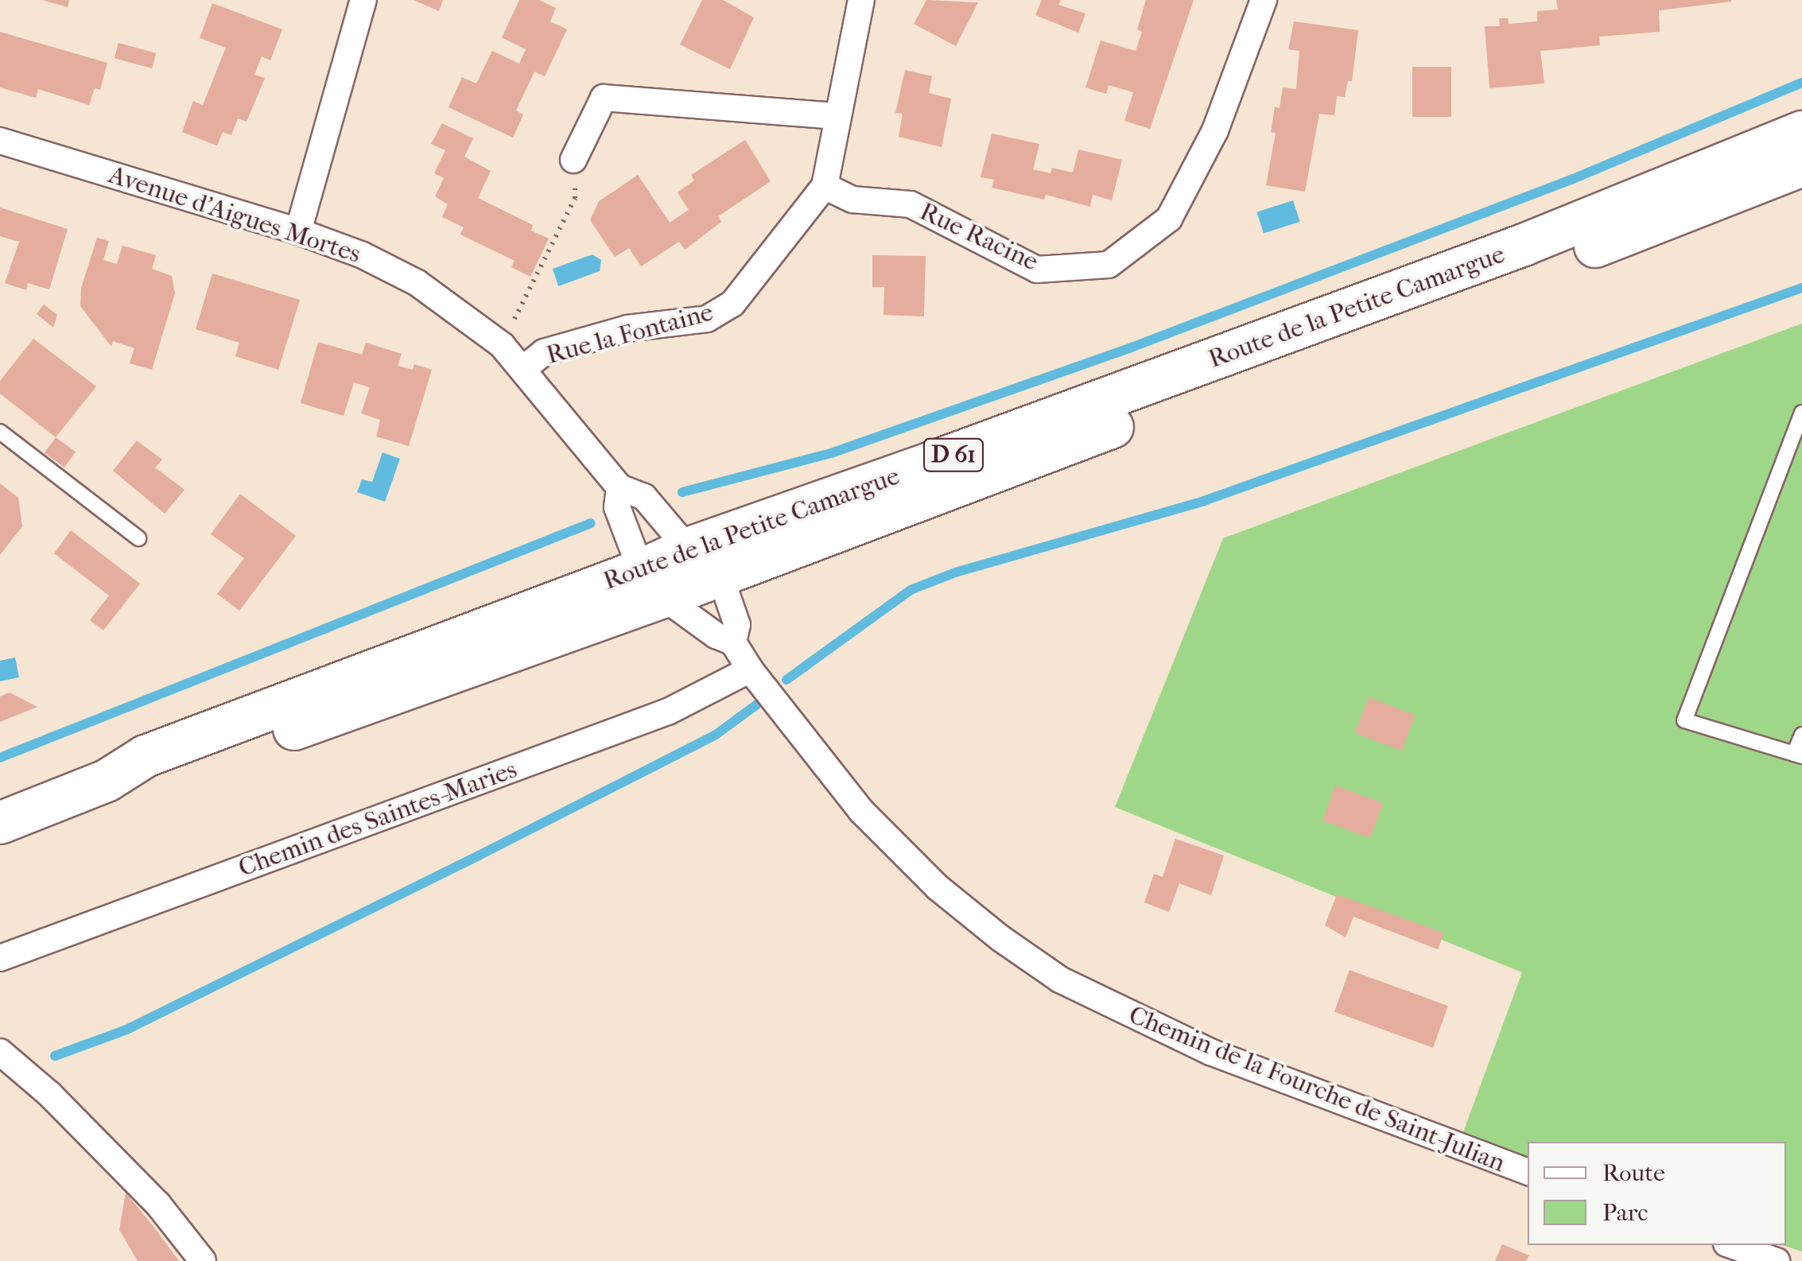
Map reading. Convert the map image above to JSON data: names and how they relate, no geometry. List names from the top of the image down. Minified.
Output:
{"streets":{"main road":["Route de la Petite Camargue","D 61"],"street":["Avenue d'Aigues Mortes","Rue Racine","Rue la Fontaine","Chemin des Saintes-Maries","Chemin de la Fourche de Saint-Julian"]},"crossings":[["Avenue d'Aigues Mortes","Route de la Petite Camargue"],["Avenue d'Aigues Mortes","Rue la Fontaine"],["Avenue d'Aigues Mortes","Chemin de la Fourche de Saint-Julian"],["Rue Racine","Rue la Fontaine"],["Route de la Petite Camargue","Chemin de la Fourche de Saint-Julian"],["Chemin des Saintes-Maries","Chemin de la Fourche de Saint-Julian"]],"legend":["Route","Parc"]}
